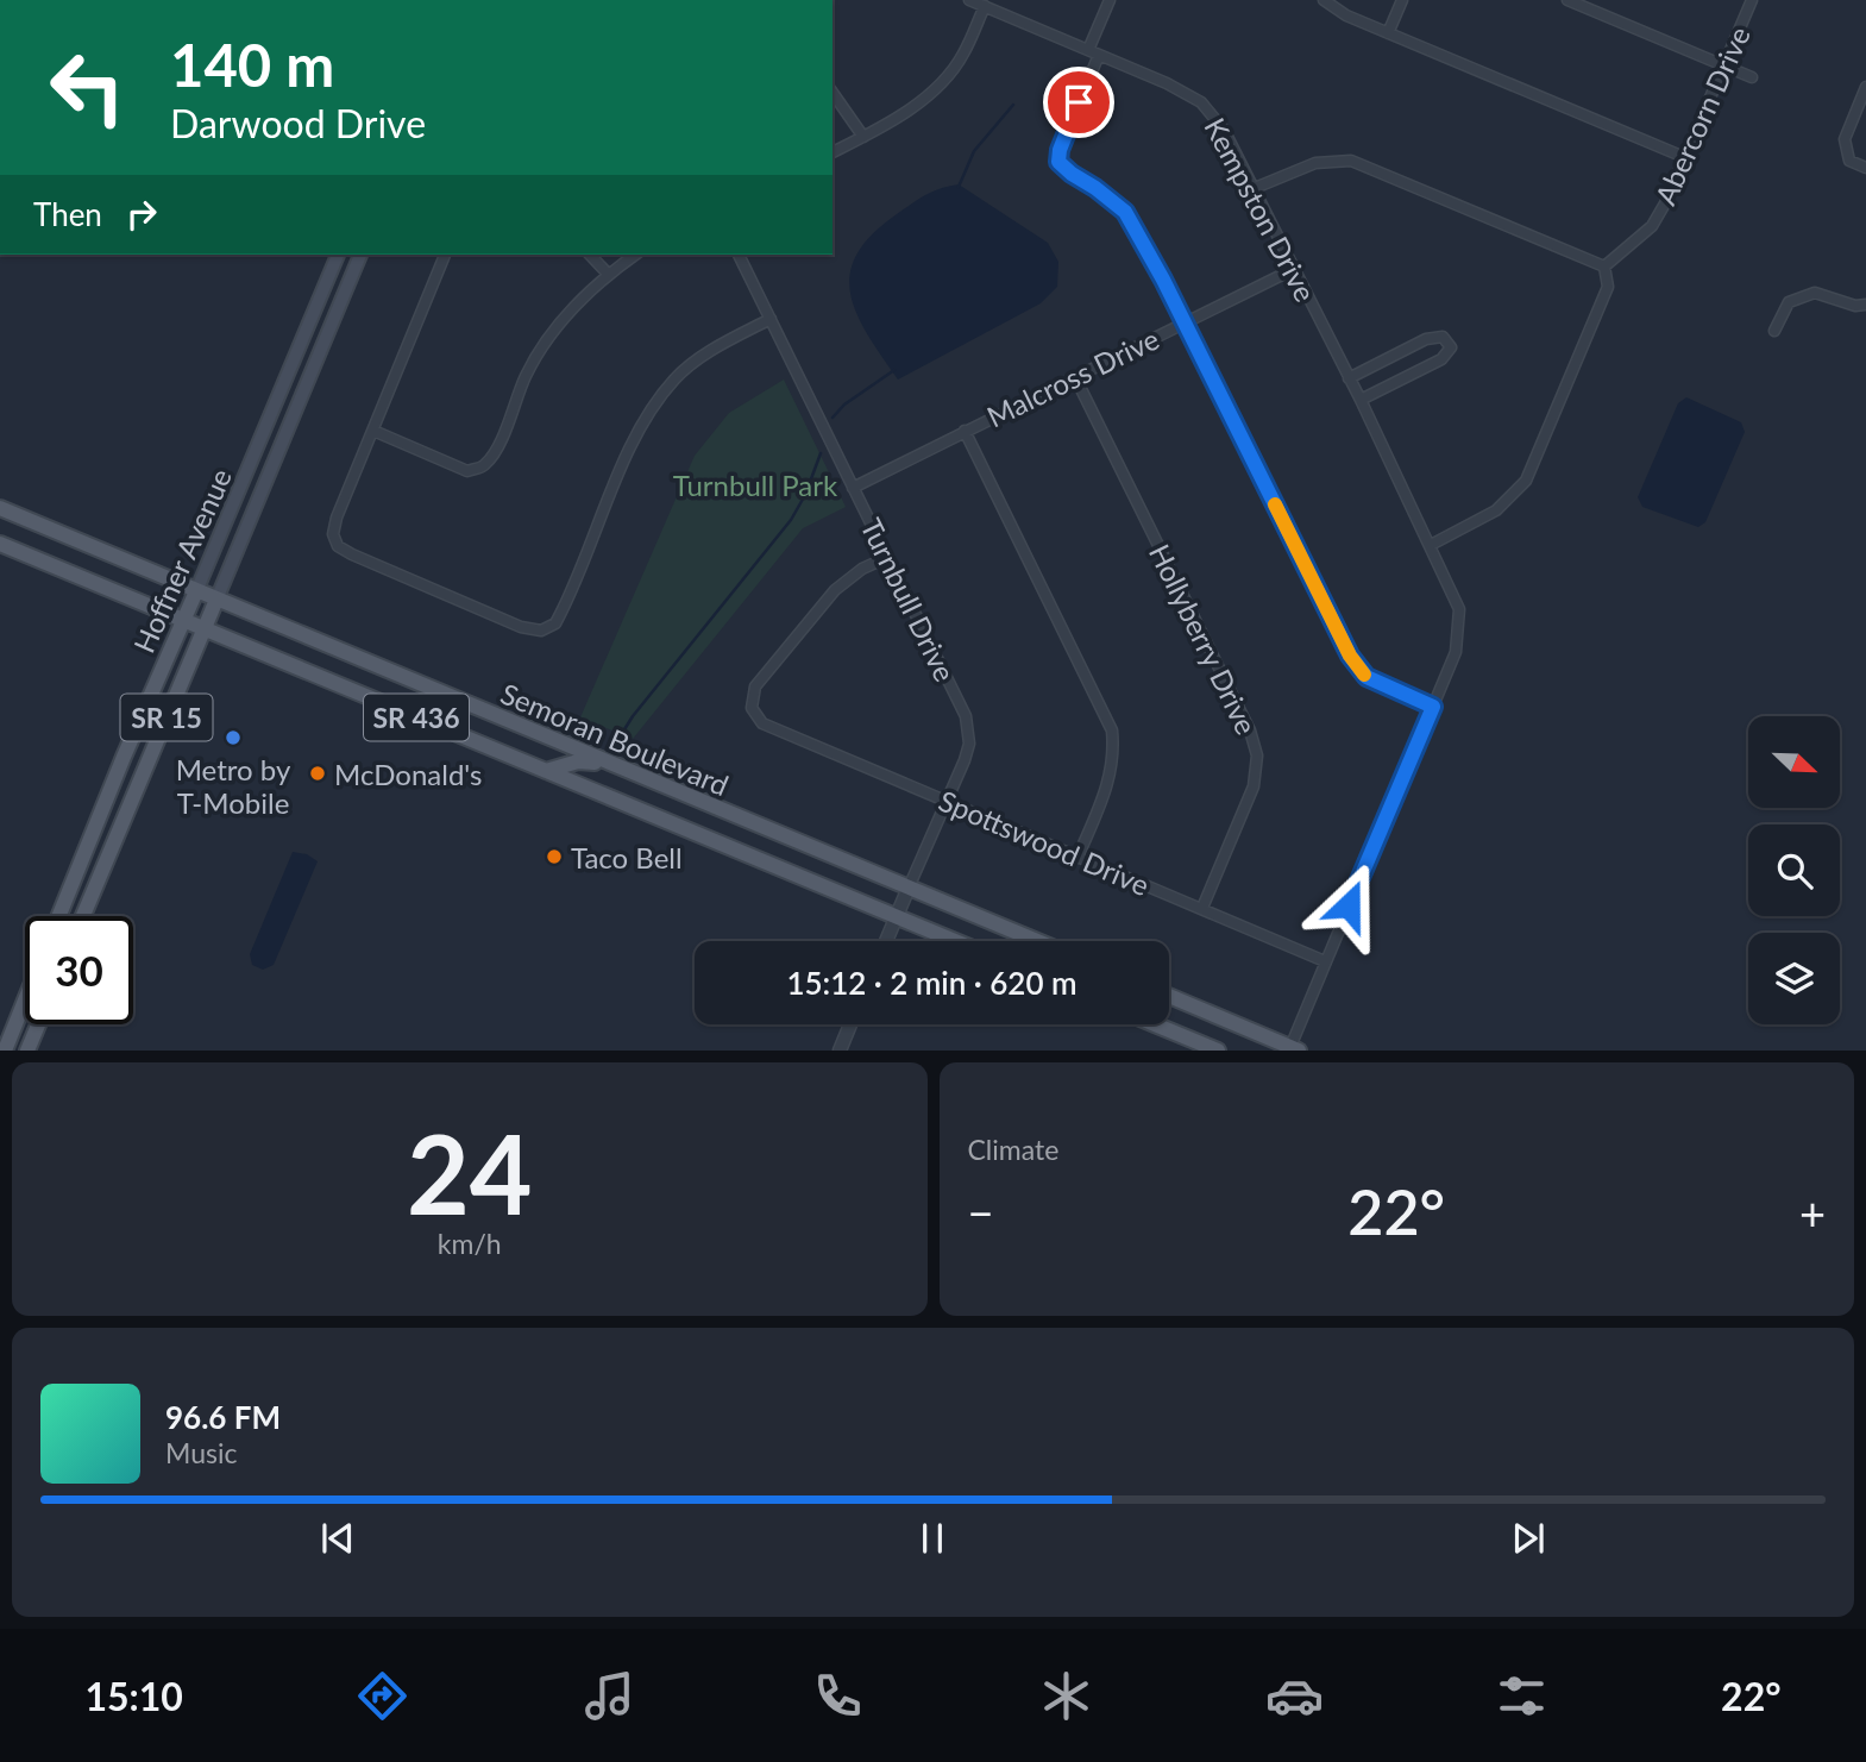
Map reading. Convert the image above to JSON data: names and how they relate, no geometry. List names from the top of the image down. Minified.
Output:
{"streets":{"main road":["Hoffner Avenue","SR 15","SR 436","Semoran Boulevard"],"street":["Abercorn Drive","Kempston Drive","Malcross Drive","Turnbull Drive","Hollyberry Drive","Spottswood Drive"]},"crossings":[["Kempston Drive","Malcross Drive"],["Malcross Drive","Turnbull Drive"],["Malcross Drive","Hollyberry Drive"],["Hoffner Avenue","Semoran Boulevard"],["Turnbull Drive","Semoran Boulevard"],["Turnbull Drive","Spottswood Drive"],["Hollyberry Drive","Spottswood Drive"]],"parks":["Turnbull Park"],"places":["Metro by T-Mobile","McDonald's","Taco Bell"],"north":"bottom right","page":{"turn":["140 m","Darwood Drive"],"then":"Then","limit":"30","trip":"15:12 · 2 min · 620 m","tile":[["24","km/h"],"Climate"],"heat":["−","22°","+"],"song":["96.6 FM","Music"],"tabs":["15:10","22°"]}}
